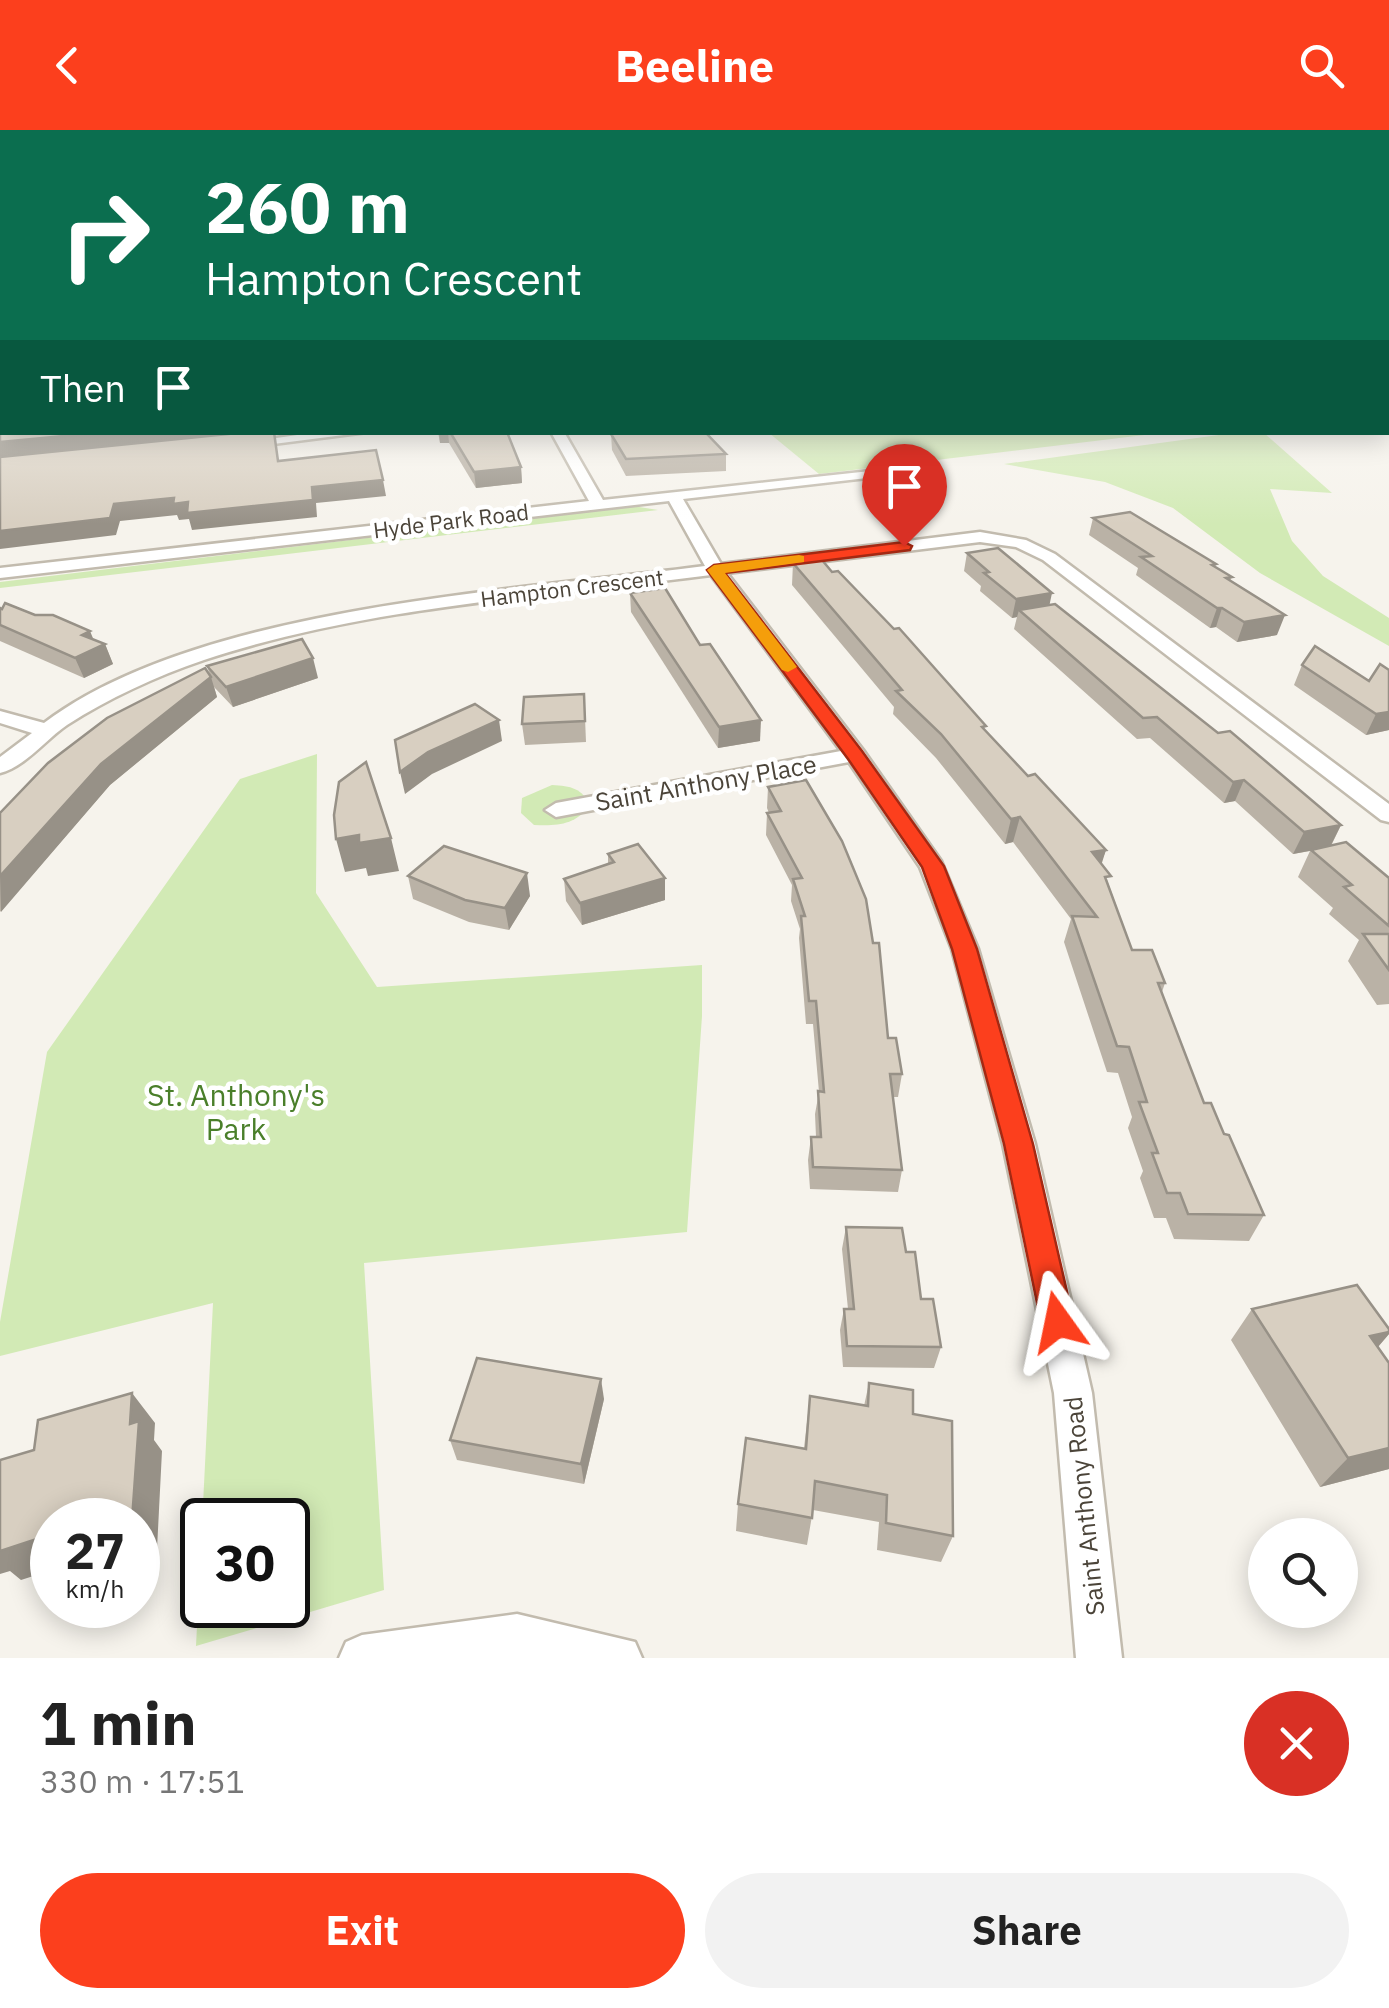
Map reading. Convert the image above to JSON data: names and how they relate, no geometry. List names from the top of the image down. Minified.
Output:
{"streets":{"street":["Hyde Park Road","Hampton Crescent","Saint Anthony Place","Saint Anthony Road"]},"crossings":[["Hyde Park Road","Saint Anthony Road"],["Hampton Crescent","Saint Anthony Road"],["Saint Anthony Place","Saint Anthony Road"]],"parks":["St. Anthony's Park"],"page":{"header":"Beeline","turn":["260 m","Hampton Crescent"],"then":"Then","speed":"27 km/h","limit":"30","heading":["1 min","330 m · 17:51"],"buttons":["Exit","Share"]}}
